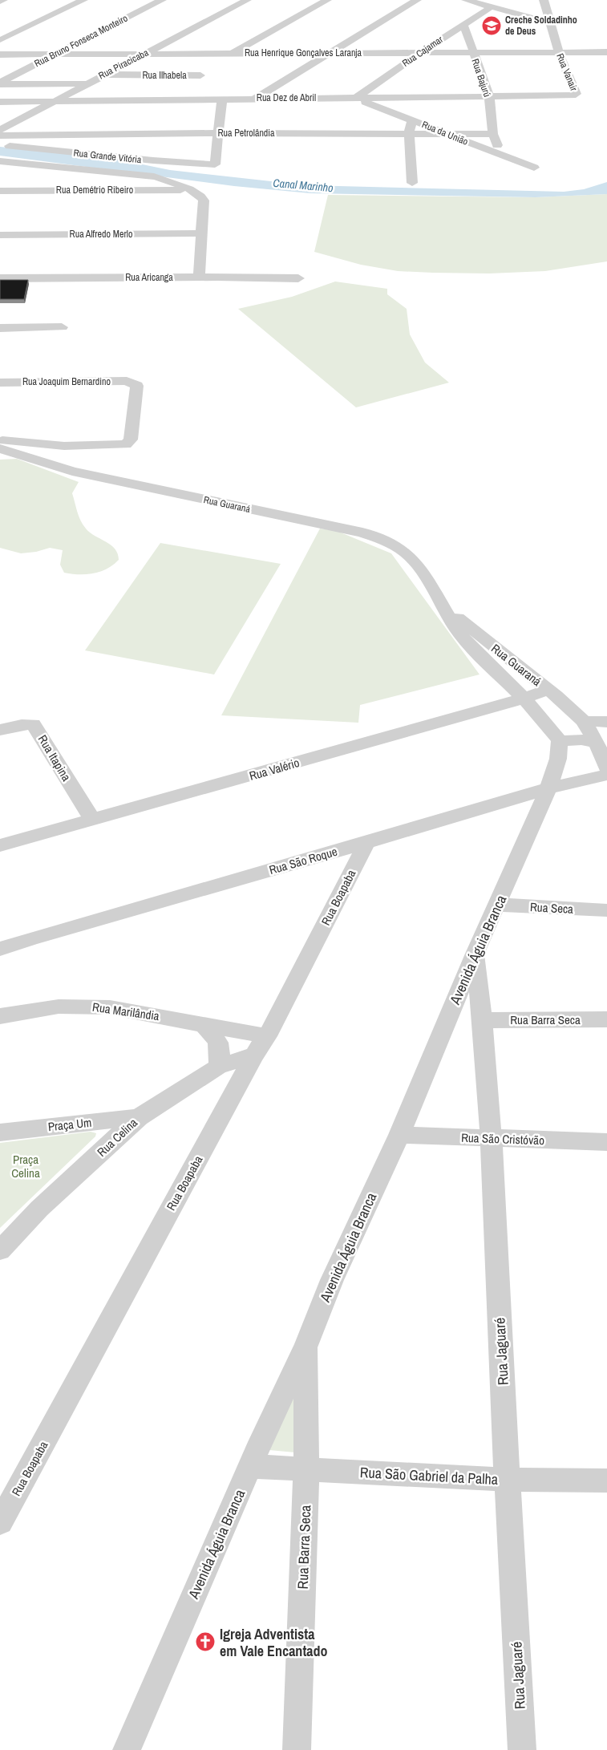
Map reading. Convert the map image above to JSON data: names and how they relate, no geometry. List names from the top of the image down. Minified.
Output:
{"streets":{"street":["Rua Bruno Fonseca Monteiro","Rua Cajamar","Rua Henrique Gonçalves Laranja","Rua Piracicaba","Rua Vanair","Rua Ilhabela","Rua Bajurú","Rua Dez de Abril","Rua Petrolândia","Rua da União","Rua Grande Vitória","Rua Demétrio Ribeiro","Rua Alfredo Merlo","Rua Aricanga","Rua Joaquim Bernardino","Rua Guaraná","Rua Itapina","Rua Valério","Rua São Roque","Rua Boapaba","Rua Seca","Avenida Águia Branca","Rua Marilândia","Rua Barra Seca","Praça Um","Rua Celina","Rua São Cristóvão","Rua Jaguaré","Rua São Gabriel da Palha"]},"crossings":[["Rua Bruno Fonseca Monteiro","Rua Henrique Gonçalves Laranja"],["Rua Cajamar","Rua Henrique Gonçalves Laranja"],["Rua Cajamar","Rua Bajurú"],["Rua Cajamar","Rua Dez de Abril"],["Rua Cajamar","Rua da União"],["Rua Henrique Gonçalves Laranja","Rua Piracicaba"],["Rua Henrique Gonçalves Laranja","Rua Vanair"],["Rua Henrique Gonçalves Laranja","Rua Bajurú"],["Rua Piracicaba","Rua Ilhabela"],["Rua Piracicaba","Rua Dez de Abril"],["Rua Vanair","Rua Dez de Abril"],["Rua Bajurú","Rua Dez de Abril"],["Rua Bajurú","Rua Petrolândia"],["Rua Bajurú","Rua da União"],["Rua Dez de Abril","Rua da União"],["Rua Petrolândia","Rua da União"],["Rua Petrolândia","Rua Grande Vitória"],["Rua Grande Vitória","Rua Demétrio Ribeiro"],["Rua Grande Vitória","Rua Alfredo Merlo"],["Rua Guaraná","Rua Valério"],["Rua Guaraná","Avenida Águia Branca"],["Rua Itapina","Rua Valério"],["Rua São Roque","Rua Boapaba"],["Rua São Roque","Avenida Águia Branca"],["Rua Boapaba","Rua Marilândia"],["Rua Boapaba","Rua Celina"],["Rua Seca","Avenida Águia Branca"],["Avenida Águia Branca","Rua Barra Seca"],["Avenida Águia Branca","Rua São Cristóvão"],["Avenida Águia Branca","Rua Jaguaré"],["Avenida Águia Branca","Rua São Gabriel da Palha"],["Rua Barra Seca","Rua Jaguaré"],["Rua Barra Seca","Rua São Gabriel da Palha"],["Praça Um","Rua Celina"],["Rua São Cristóvão","Rua Jaguaré"],["Rua Jaguaré","Rua São Gabriel da Palha"]],"water":["Canal Marinho"],"parks":["Praça Celina"],"places":{"school or university":["Creche Soldadinho de Deus"],"church":["Igreja Adventista em Vale Encantado"]}}
